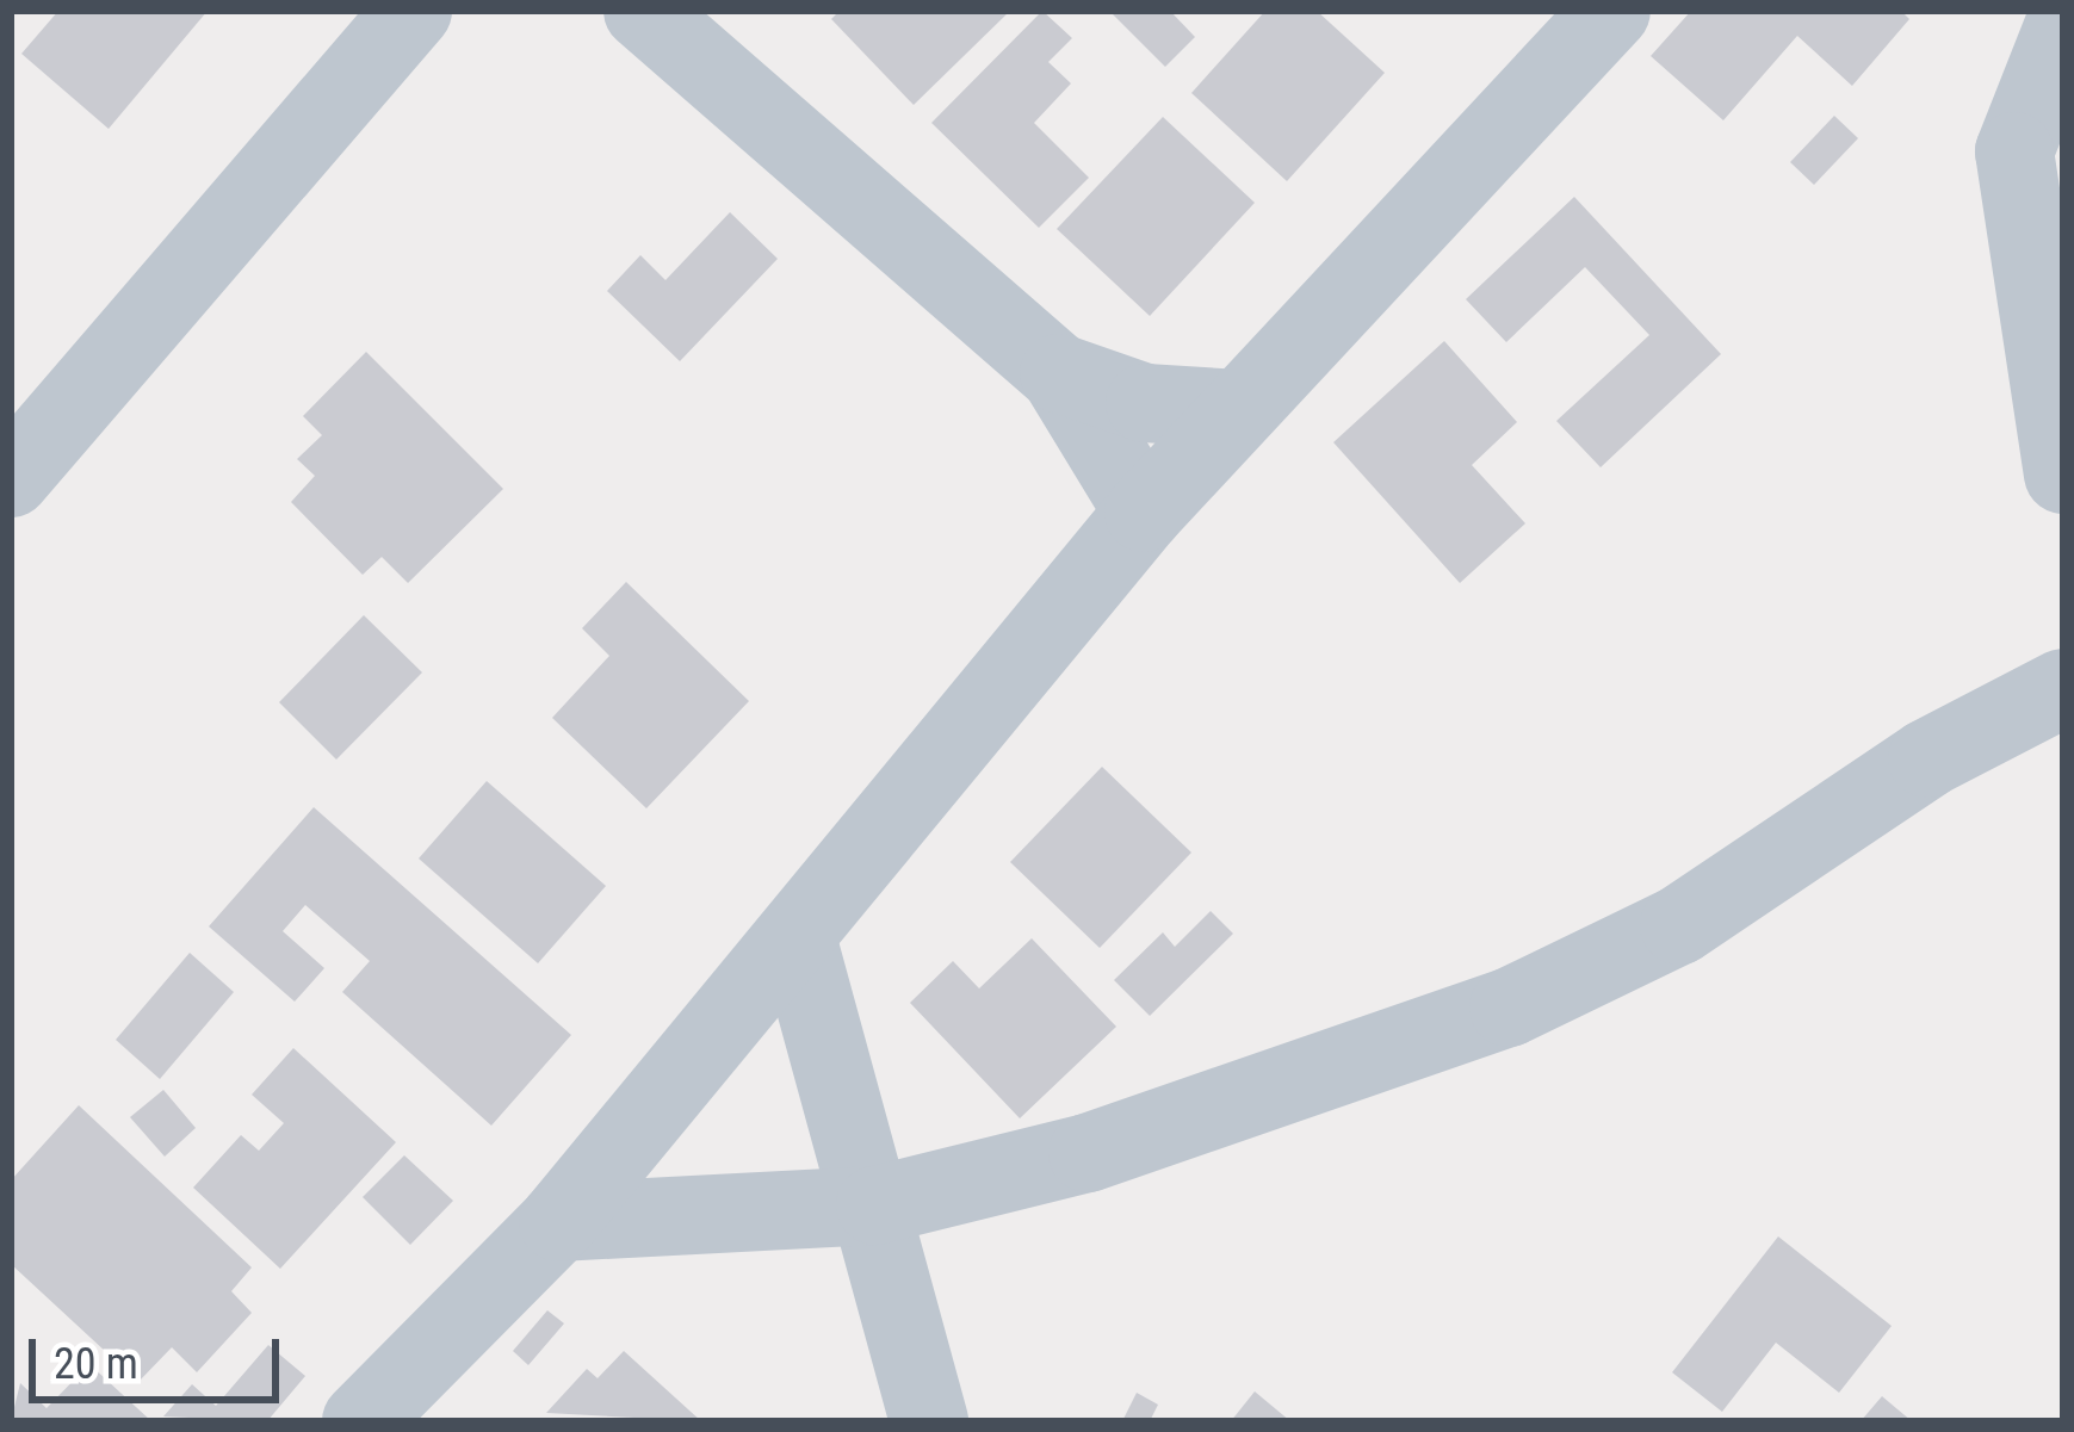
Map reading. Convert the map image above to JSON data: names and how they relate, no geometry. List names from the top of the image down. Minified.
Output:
{"scale_bar":"20 m"}
